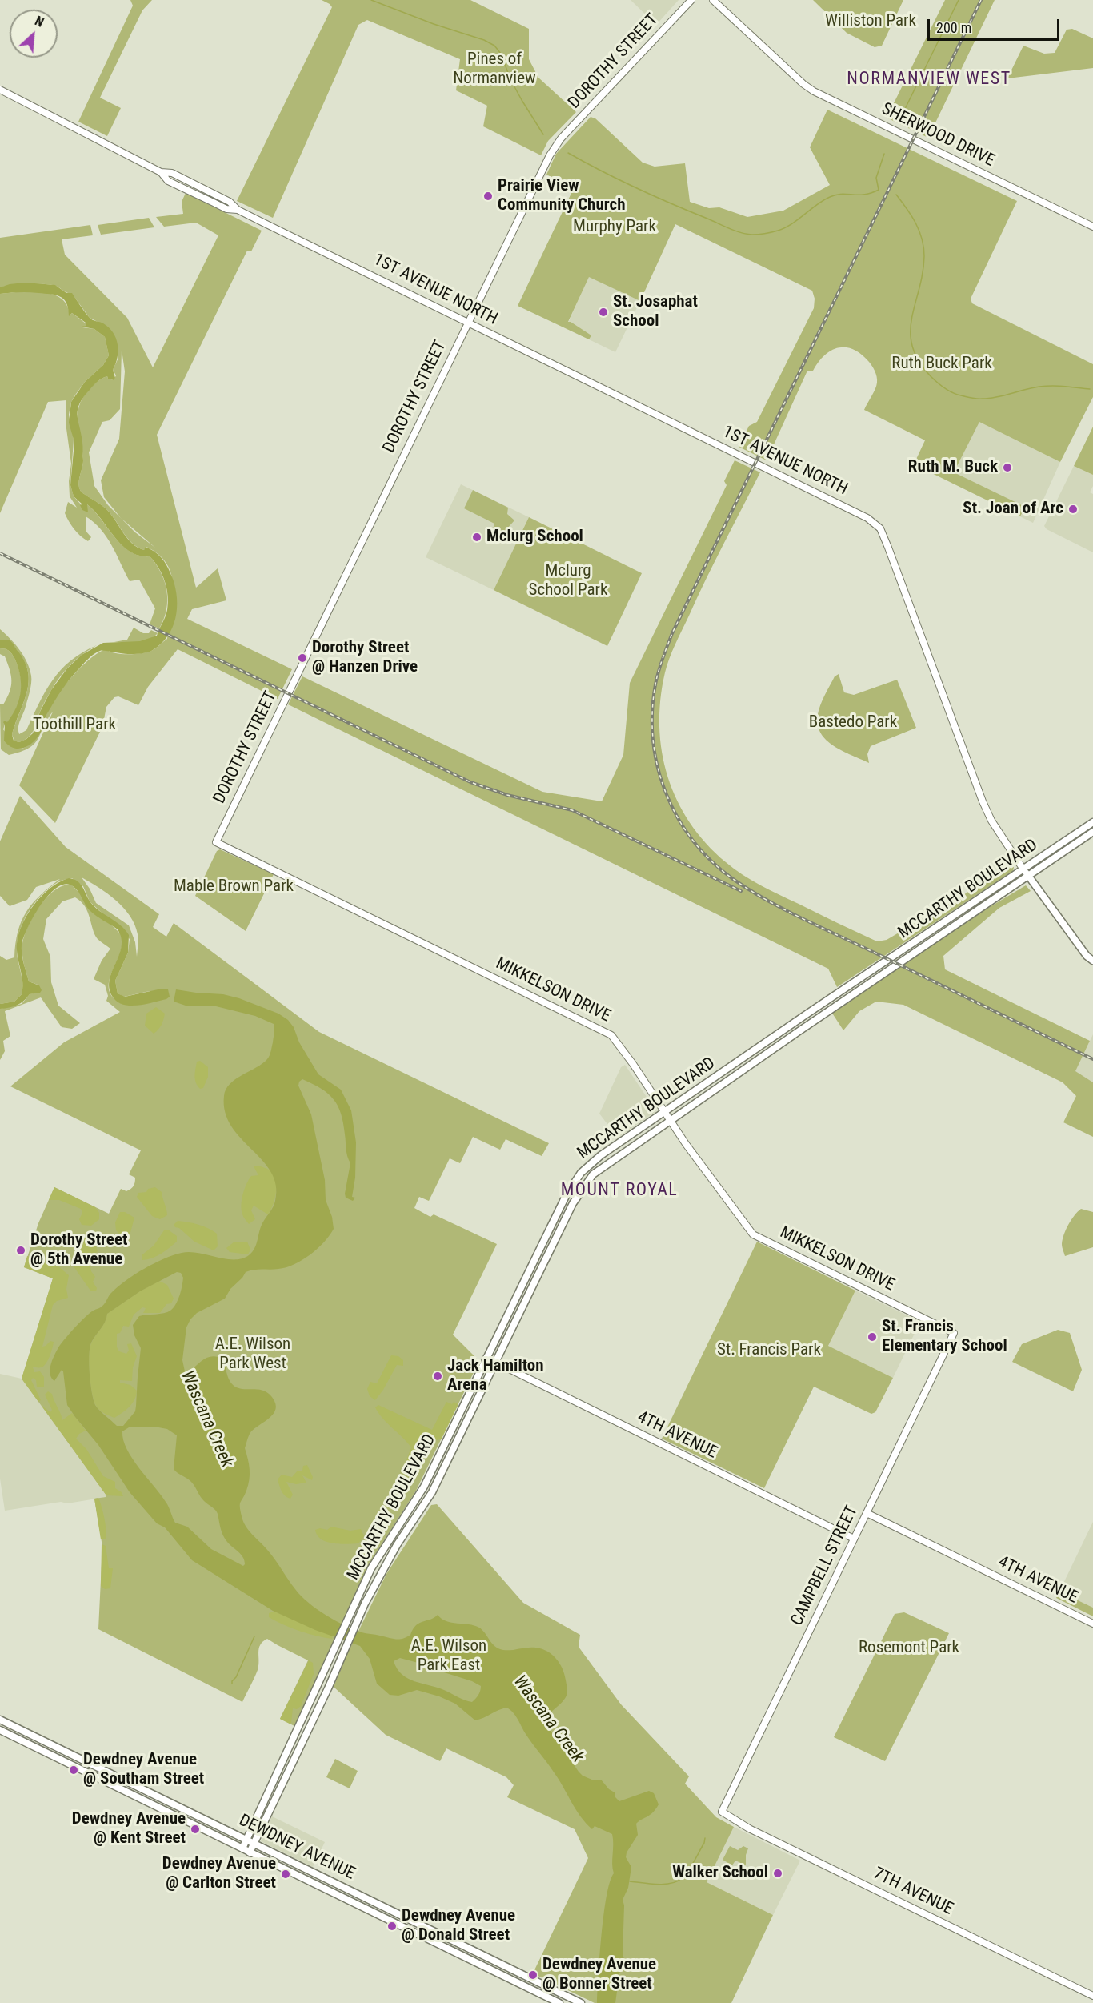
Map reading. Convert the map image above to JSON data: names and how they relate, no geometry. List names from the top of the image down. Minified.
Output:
{"streets":{"main road":["1ST AVENUE NORTH","MCCARTHY BOULEVARD","DEWDNEY AVENUE"],"street":["DOROTHY STREET","SHERWOOD DRIVE","MIKKELSON DRIVE","4TH AVENUE","CAMPBELL STREET","7TH AVENUE"]},"crossings":[["DOROTHY STREET","1ST AVENUE NORTH"],["DOROTHY STREET","MIKKELSON DRIVE"],["1ST AVENUE NORTH","MCCARTHY BOULEVARD"],["MCCARTHY BOULEVARD","MIKKELSON DRIVE"],["MCCARTHY BOULEVARD","4TH AVENUE"],["MCCARTHY BOULEVARD","DEWDNEY AVENUE"],["MIKKELSON DRIVE","CAMPBELL STREET"],["4TH AVENUE","CAMPBELL STREET"],["CAMPBELL STREET","7TH AVENUE"]],"districts":["NORMANVIEW WEST","MOUNT ROYAL"],"water":["Wascana Creek"],"parks":["Williston Park","Pines of Normanview","Murphy Park","Ruth Buck Park","Mclurg School Park","Bastedo Park","Toothill Park","Mable Brown Park","A.E. Wilson Park West","St. Francis Park","A.E. Wilson Park East","Rosemont Park"],"places":["Prairie View Community Church","St. Josaphat School","Ruth M. Buck","St. Joan of Arc","Mclurg School","Dorothy Street @ Hanzen Drive","Dorothy Street @ 5th Avenue","St. Francis Elementary School","Jack Hamilton Arena","Dewdney Avenue @ Southam Street","Dewdney Avenue @ Kent Street","Walker School","Dewdney Avenue @ Carlton Street","Dewdney Avenue @ Donald Street","Dewdney Avenue @ Bonner Street"],"scale_bar":"200 m","north":"top right"}
